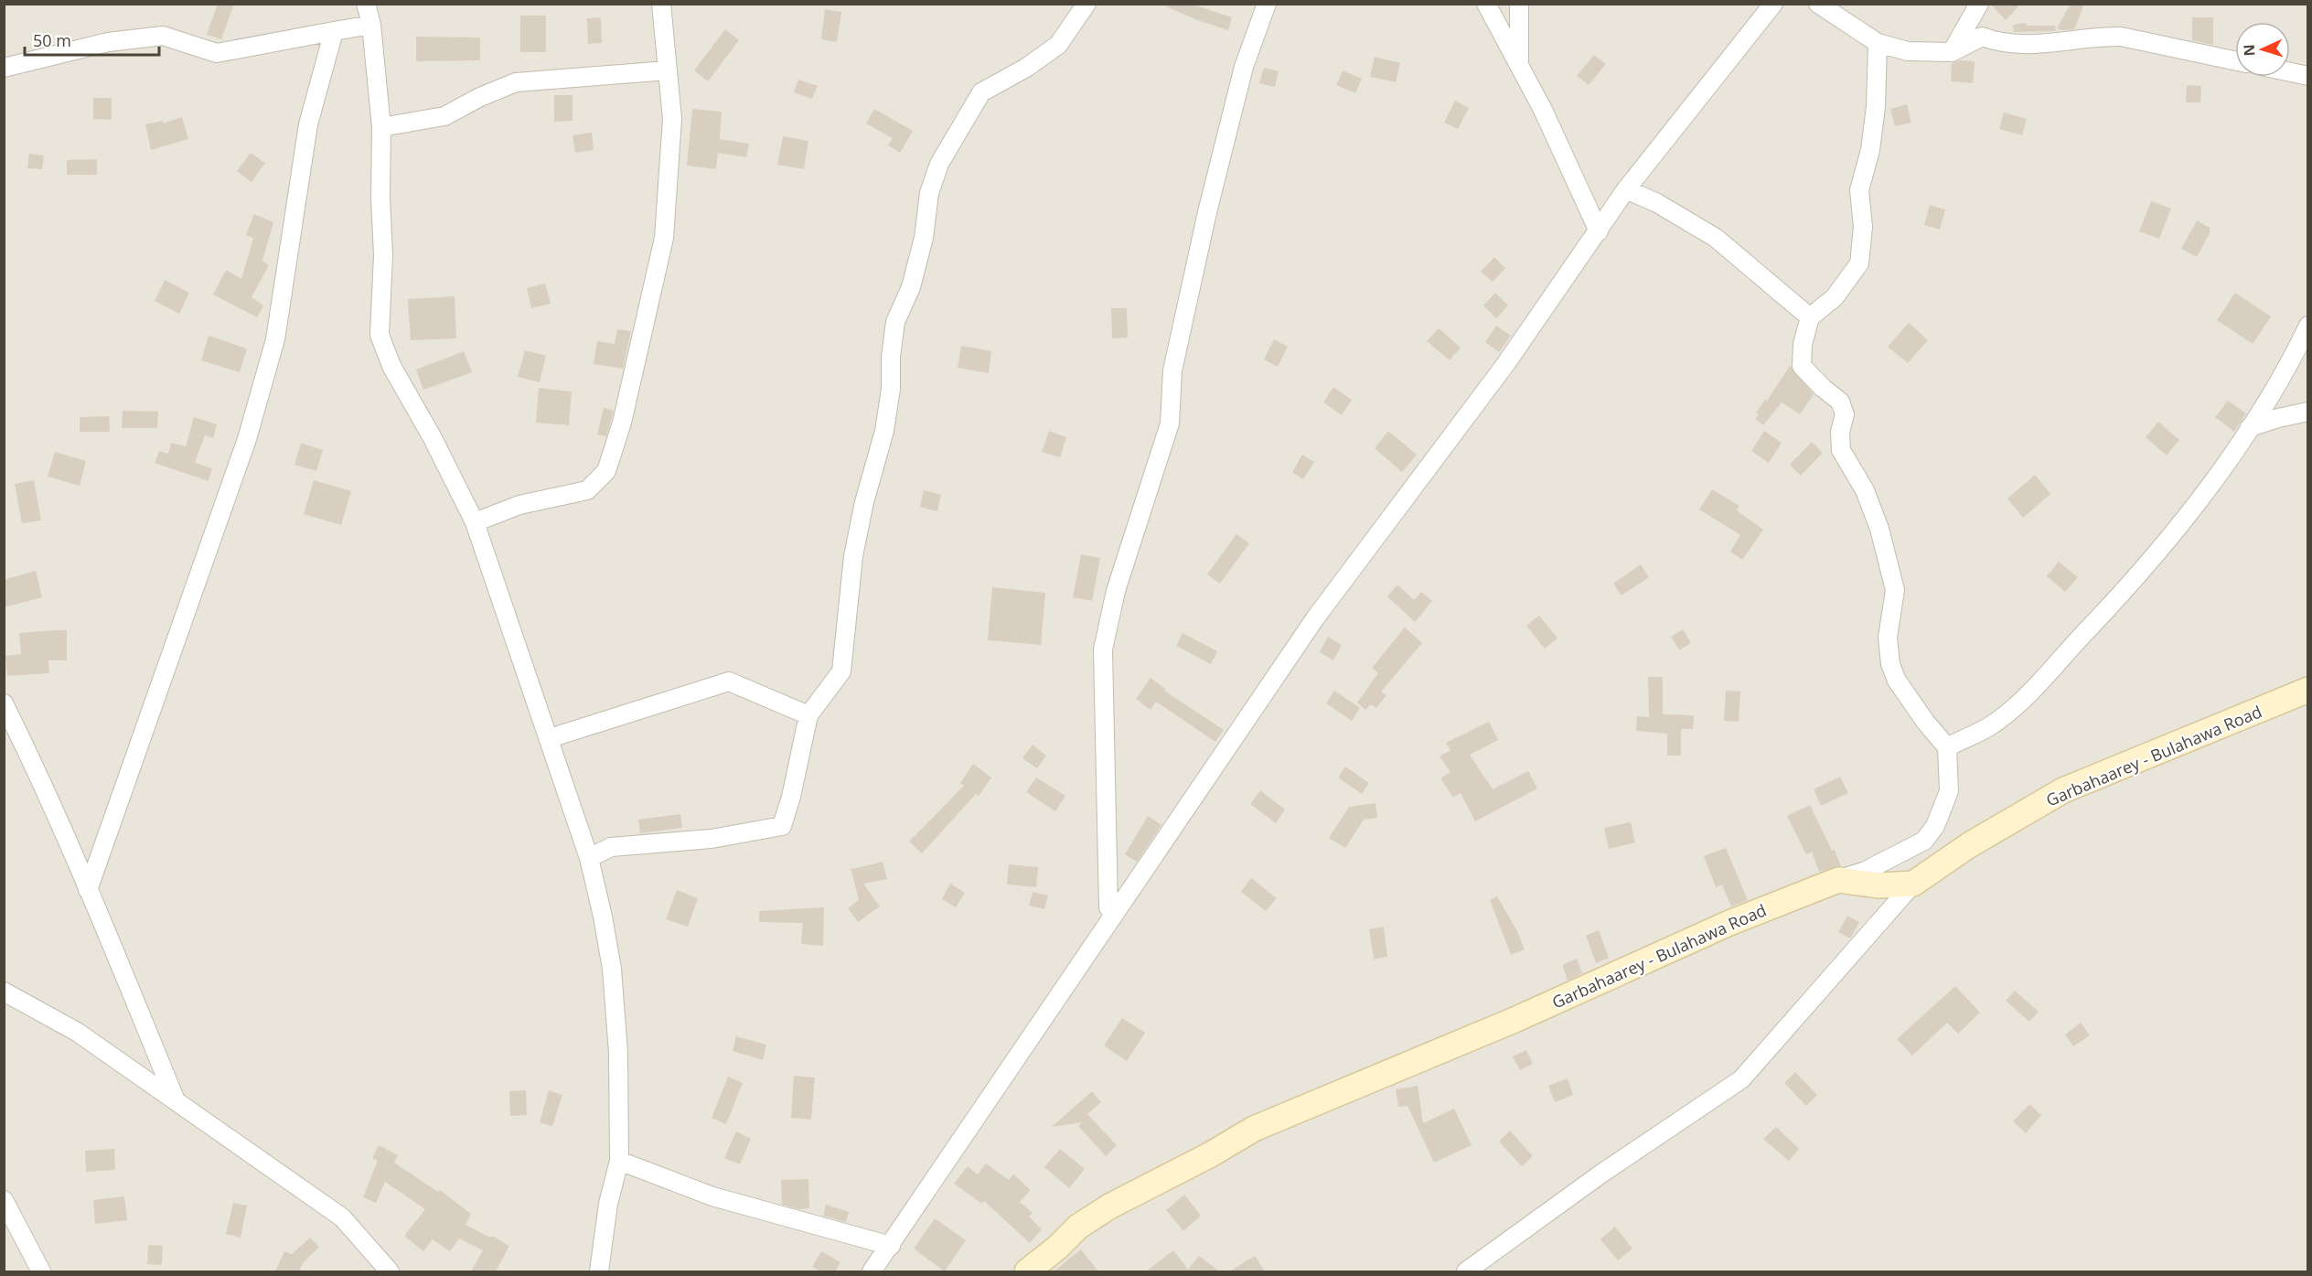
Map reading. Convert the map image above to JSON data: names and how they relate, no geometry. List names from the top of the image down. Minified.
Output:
{"streets":{"main road":["Garbahaarey - Bulahawa Road"]},"scale_bar":"50 m","north":"left"}
